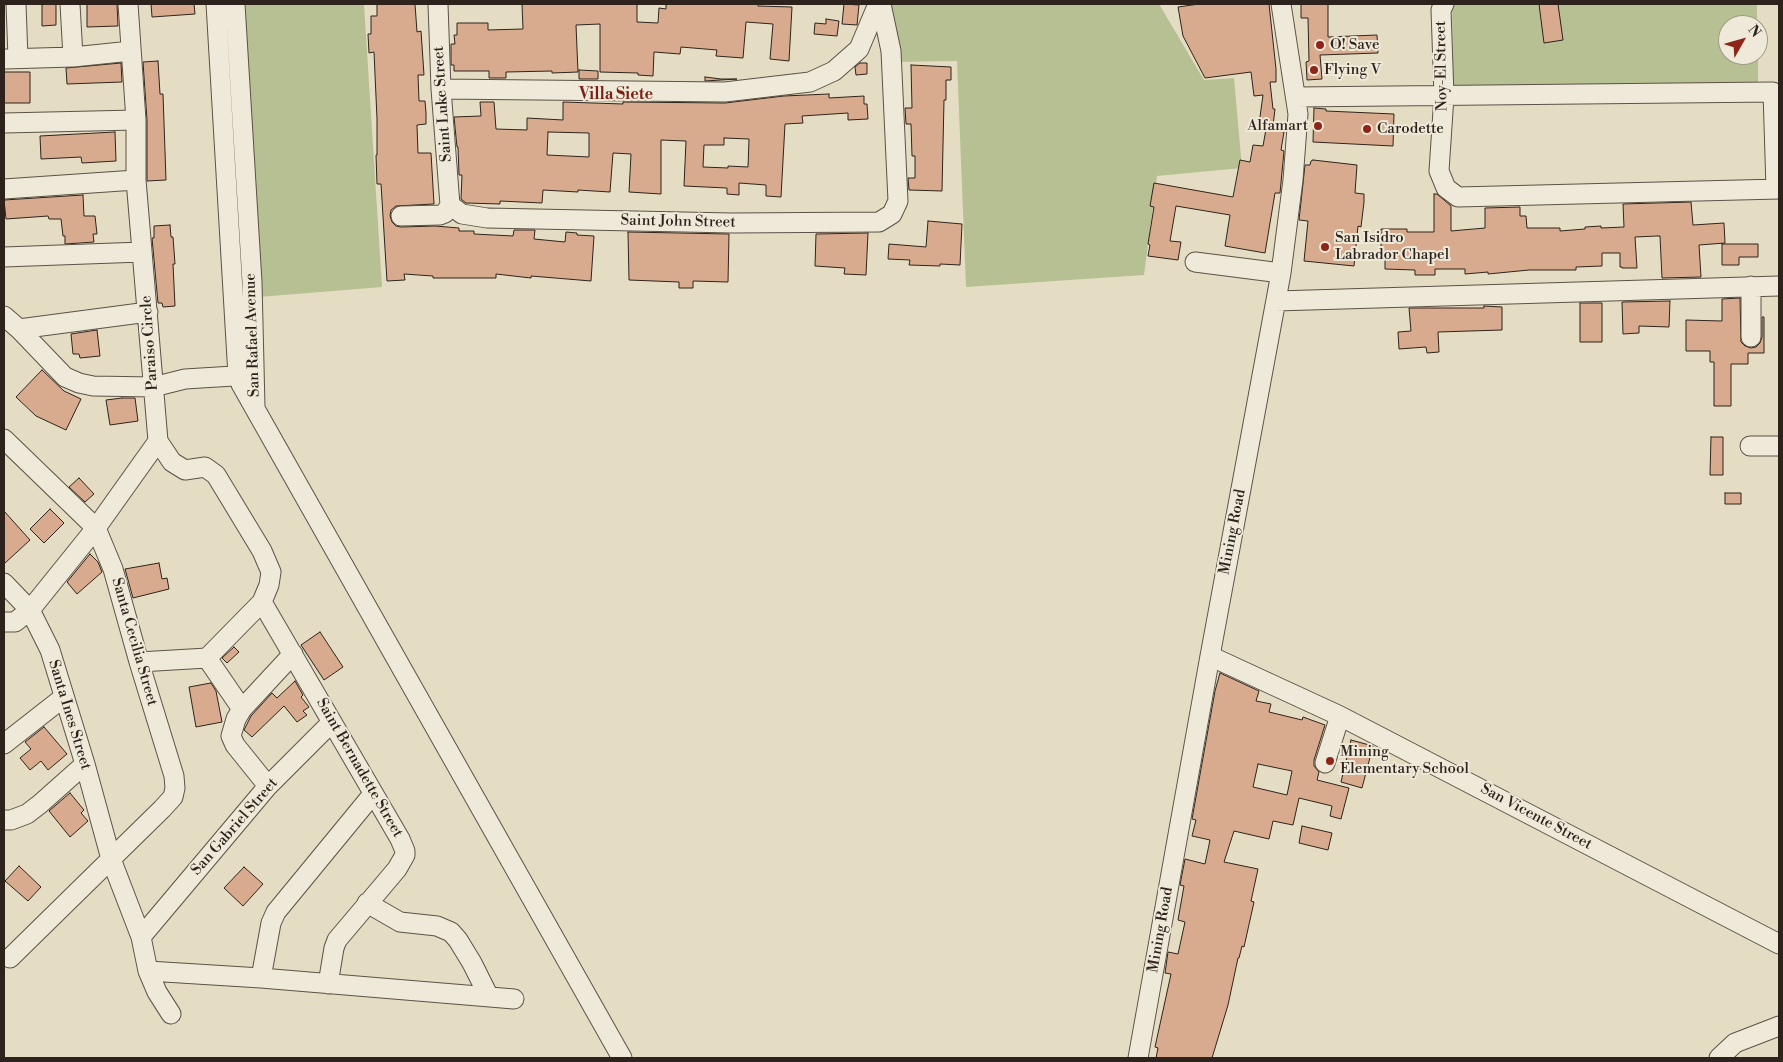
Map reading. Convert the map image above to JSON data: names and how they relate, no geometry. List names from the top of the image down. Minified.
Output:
{"streets":{"street":["Noy-El Street","Saint Luke Street","Saint John Street","San Rafael Avenue","Paraiso Circle","Mining Road","Santa Cecilia Street","Santa Ines Street","Saint Bernadette Street","San Vicente Street","San Gabriel Street"]},"crossings":[["Saint Luke Street","Saint John Street"],["Mining Road","San Vicente Street"],["Santa Cecilia Street","Santa Ines Street"],["Santa Ines Street","San Gabriel Street"],["Saint Bernadette Street","San Gabriel Street"]],"districts":["Villa Siete"],"places":["O! Save","Flying V","Alfamart","Carodette","San Isidro Labrador Chapel","Mining Elementary School"],"north":"top right"}
